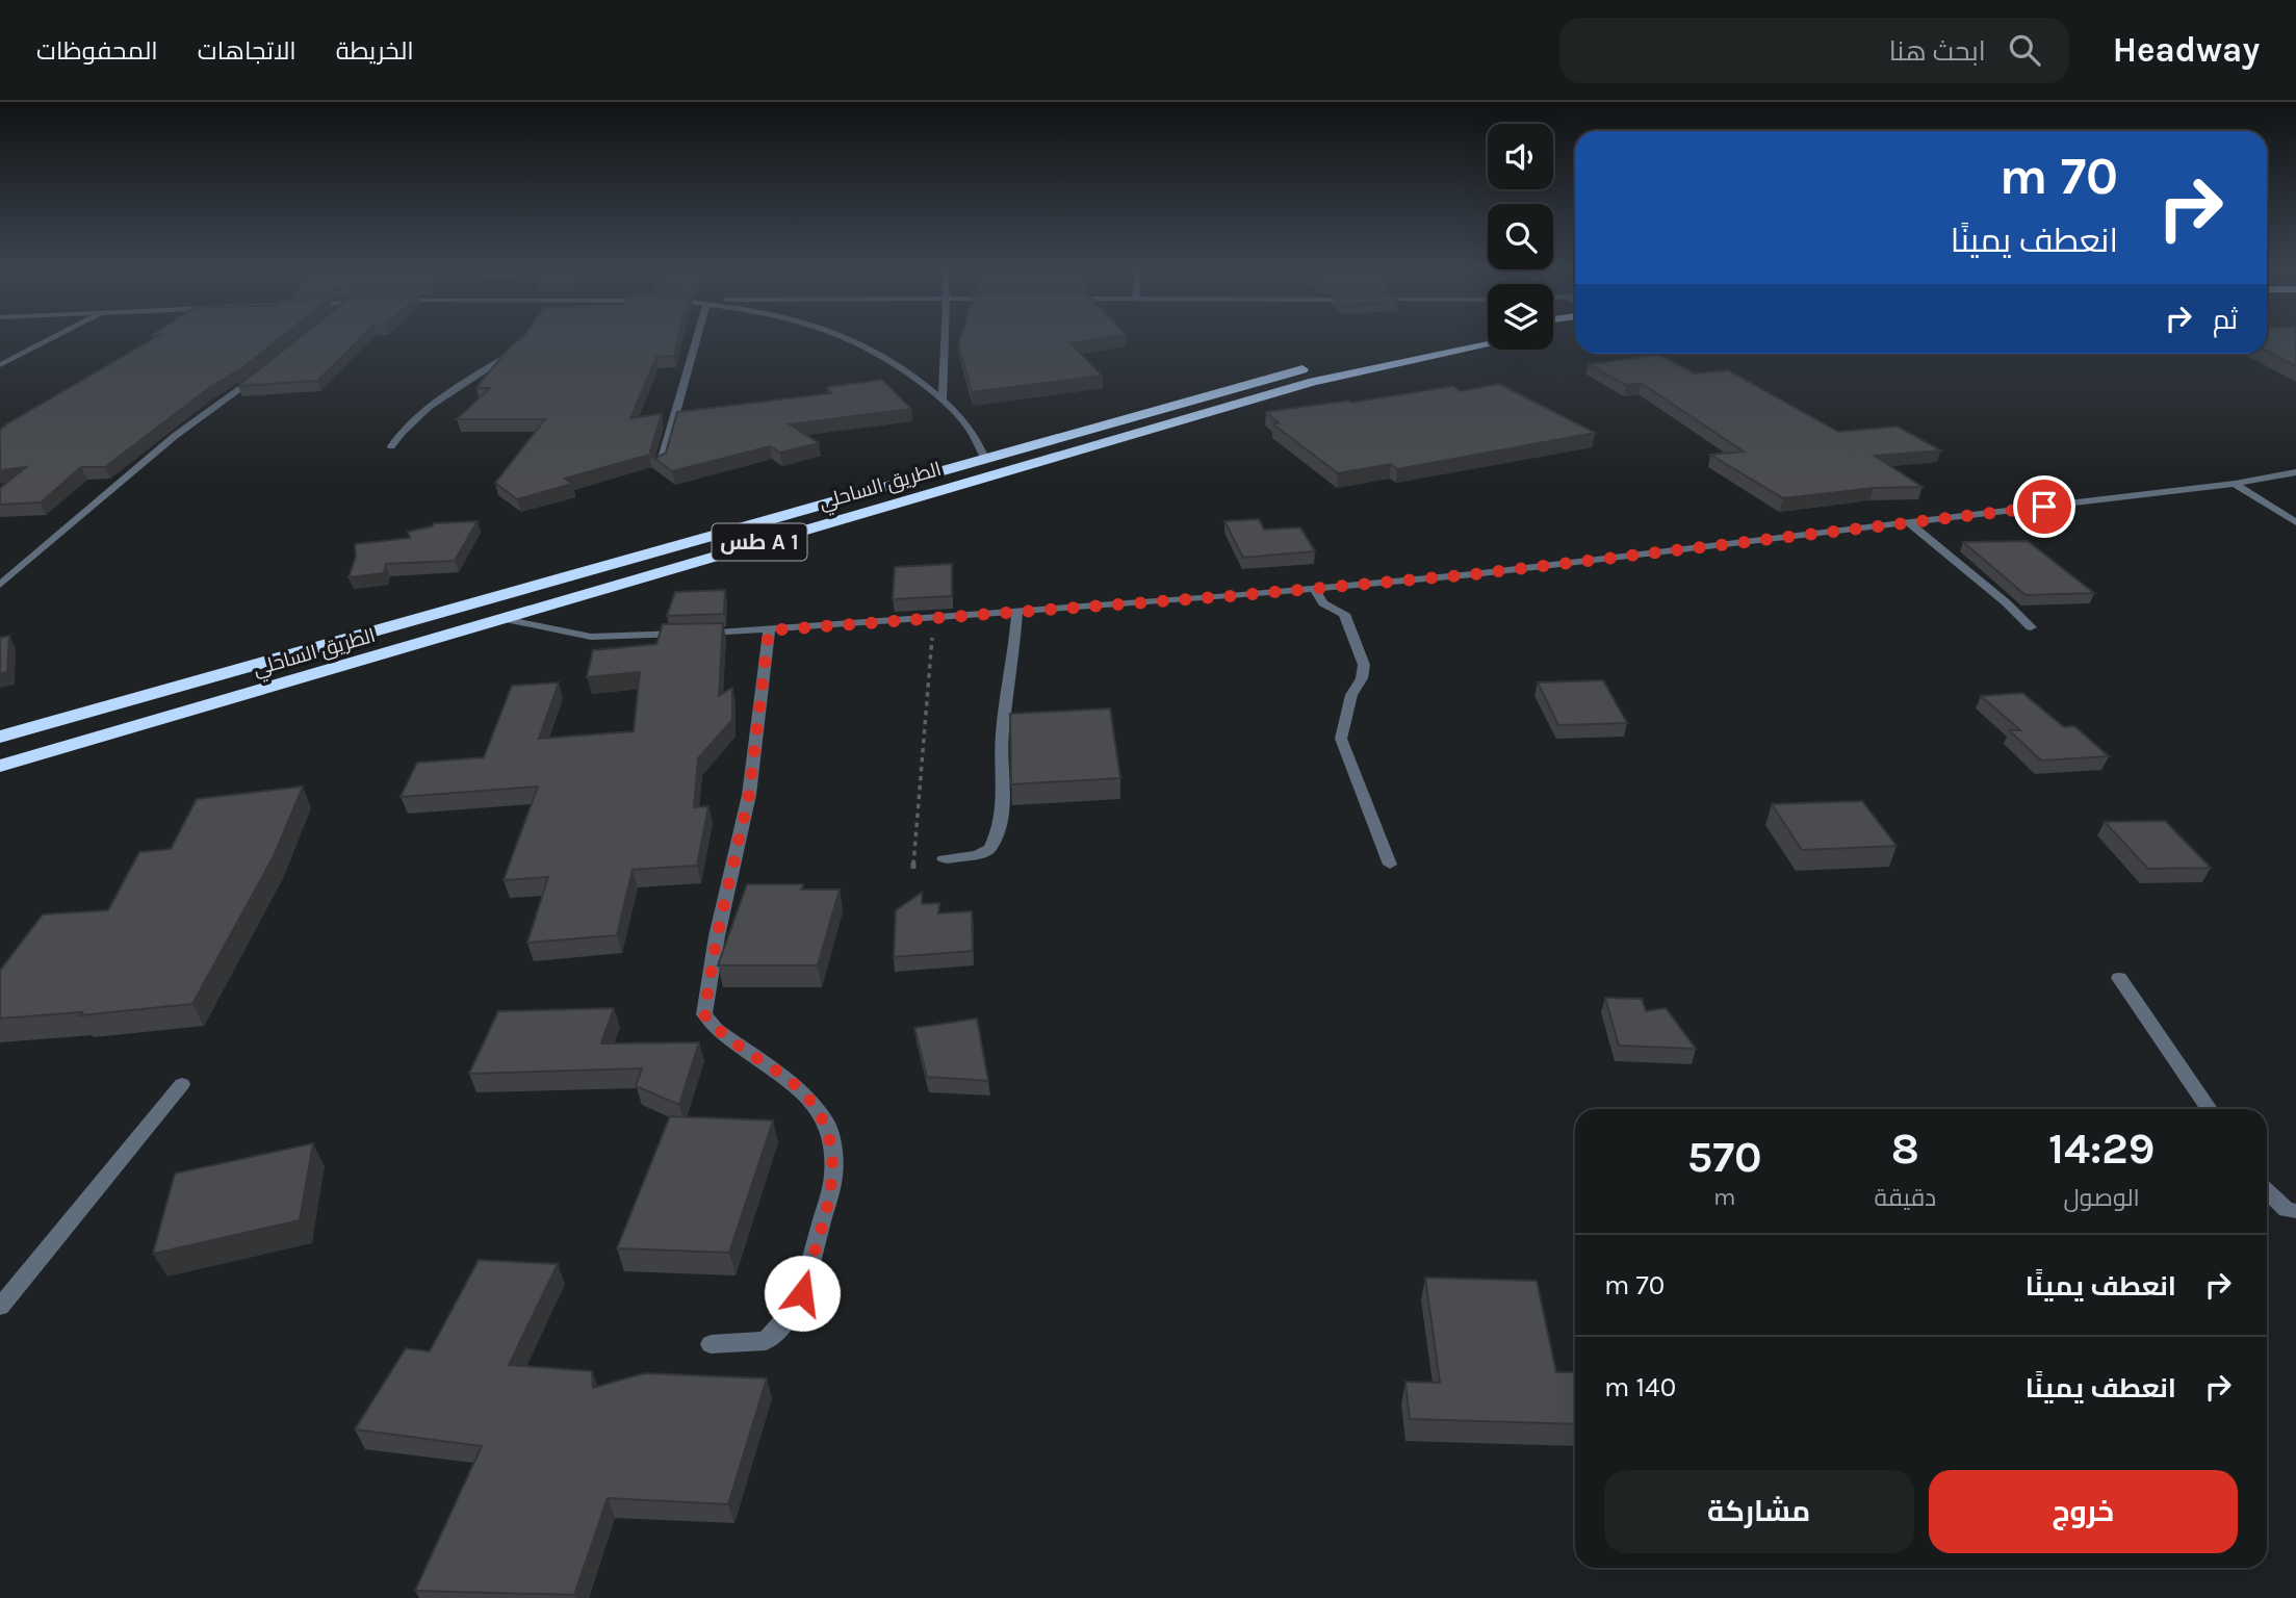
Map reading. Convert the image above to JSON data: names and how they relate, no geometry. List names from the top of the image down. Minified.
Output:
{"streets":{"highway":["الطريق الساحلي","طس A 1"]},"page":{"header":"Headway","search":"ابحث هنا","nav":["الخريطة","الاتجاهات","المحفوظات"],"turn":["70 m","انعطف يمينًا"],"then":"ثم","eta":["14:29","الوصول","8","دقيقة","570","m"],"list":[{"name":"انعطف يمينًا","value":"70 m"},{"name":"انعطف يمينًا","value":"140 m"}],"buttons":["خروج","مشاركة"]}}
